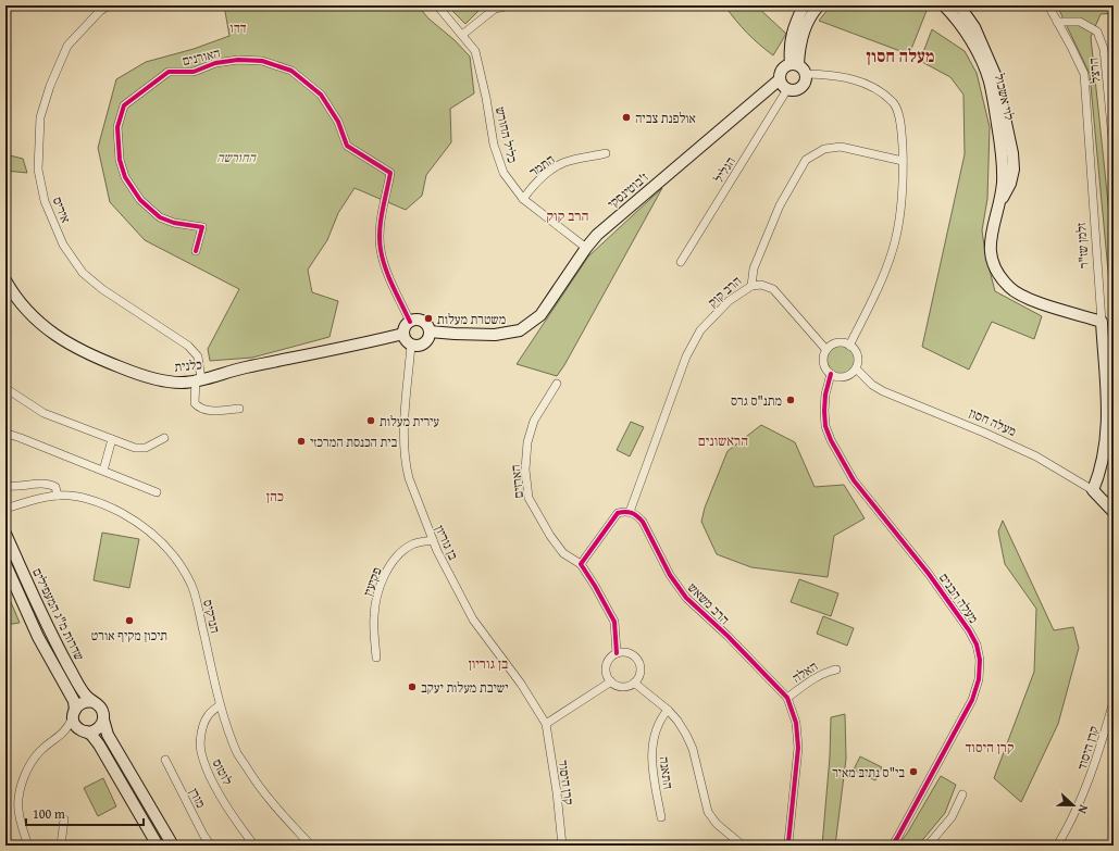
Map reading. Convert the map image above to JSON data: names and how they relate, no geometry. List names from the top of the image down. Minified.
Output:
{"streets":{"street":["האורנים","הרצל","לוי אשכול","כליל החורש","התמר","הגליל","ז'בוטינסקי","איריס","זלמן שז\"ר","הרב קוק","כלנית","מעלה חסון","הארזים","בן גוריון","פקיעין","מעלה הבנים","הרב משאש","שדרות מ\"ג המעפילים","הנרקיס","האלה","קרן היסוד","לוטוס","התאנה","מורן"]},"crossings":[["האורנים","ז'בוטינסקי"],["האורנים","כלנית"],["האורנים","בן גוריון"],["הרצל","זלמן שז\"ר"],["לוי אשכול","זלמן שז\"ר"],["כליל החורש","התמר"],["כליל החורש","ז'בוטינסקי"],["הגליל","ז'בוטינסקי"],["ז'בוטינסקי","כלנית"],["ז'בוטינסקי","בן גוריון"],["איריס","כלנית"],["זלמן שז\"ר","מעלה חסון"],["הרב קוק","הרב משאש"],["כלנית","בן גוריון"],["מעלה חסון","מעלה הבנים"],["בן גוריון","פקיעין"],["בן גוריון","קרן היסוד"],["הרב משאש","האלה"],["הנרקיס","לוטוס"]],"districts":["דדו","מעלה חסון","הרב קוק","הראשונים","כהן","בן גוריון","קרן היסוד"],"parks":["החורשה"],"places":["אולפנת צביה","משטרת מעלות","מתנ\"ס גרס","עירית מעלות","בית הכנסת המרכזי","תיכון מקיף אורט","ישיבת מעלות יעקב","בי\"ס נתיב מאיר"],"scale_bar":"100 m","north":"right"}
